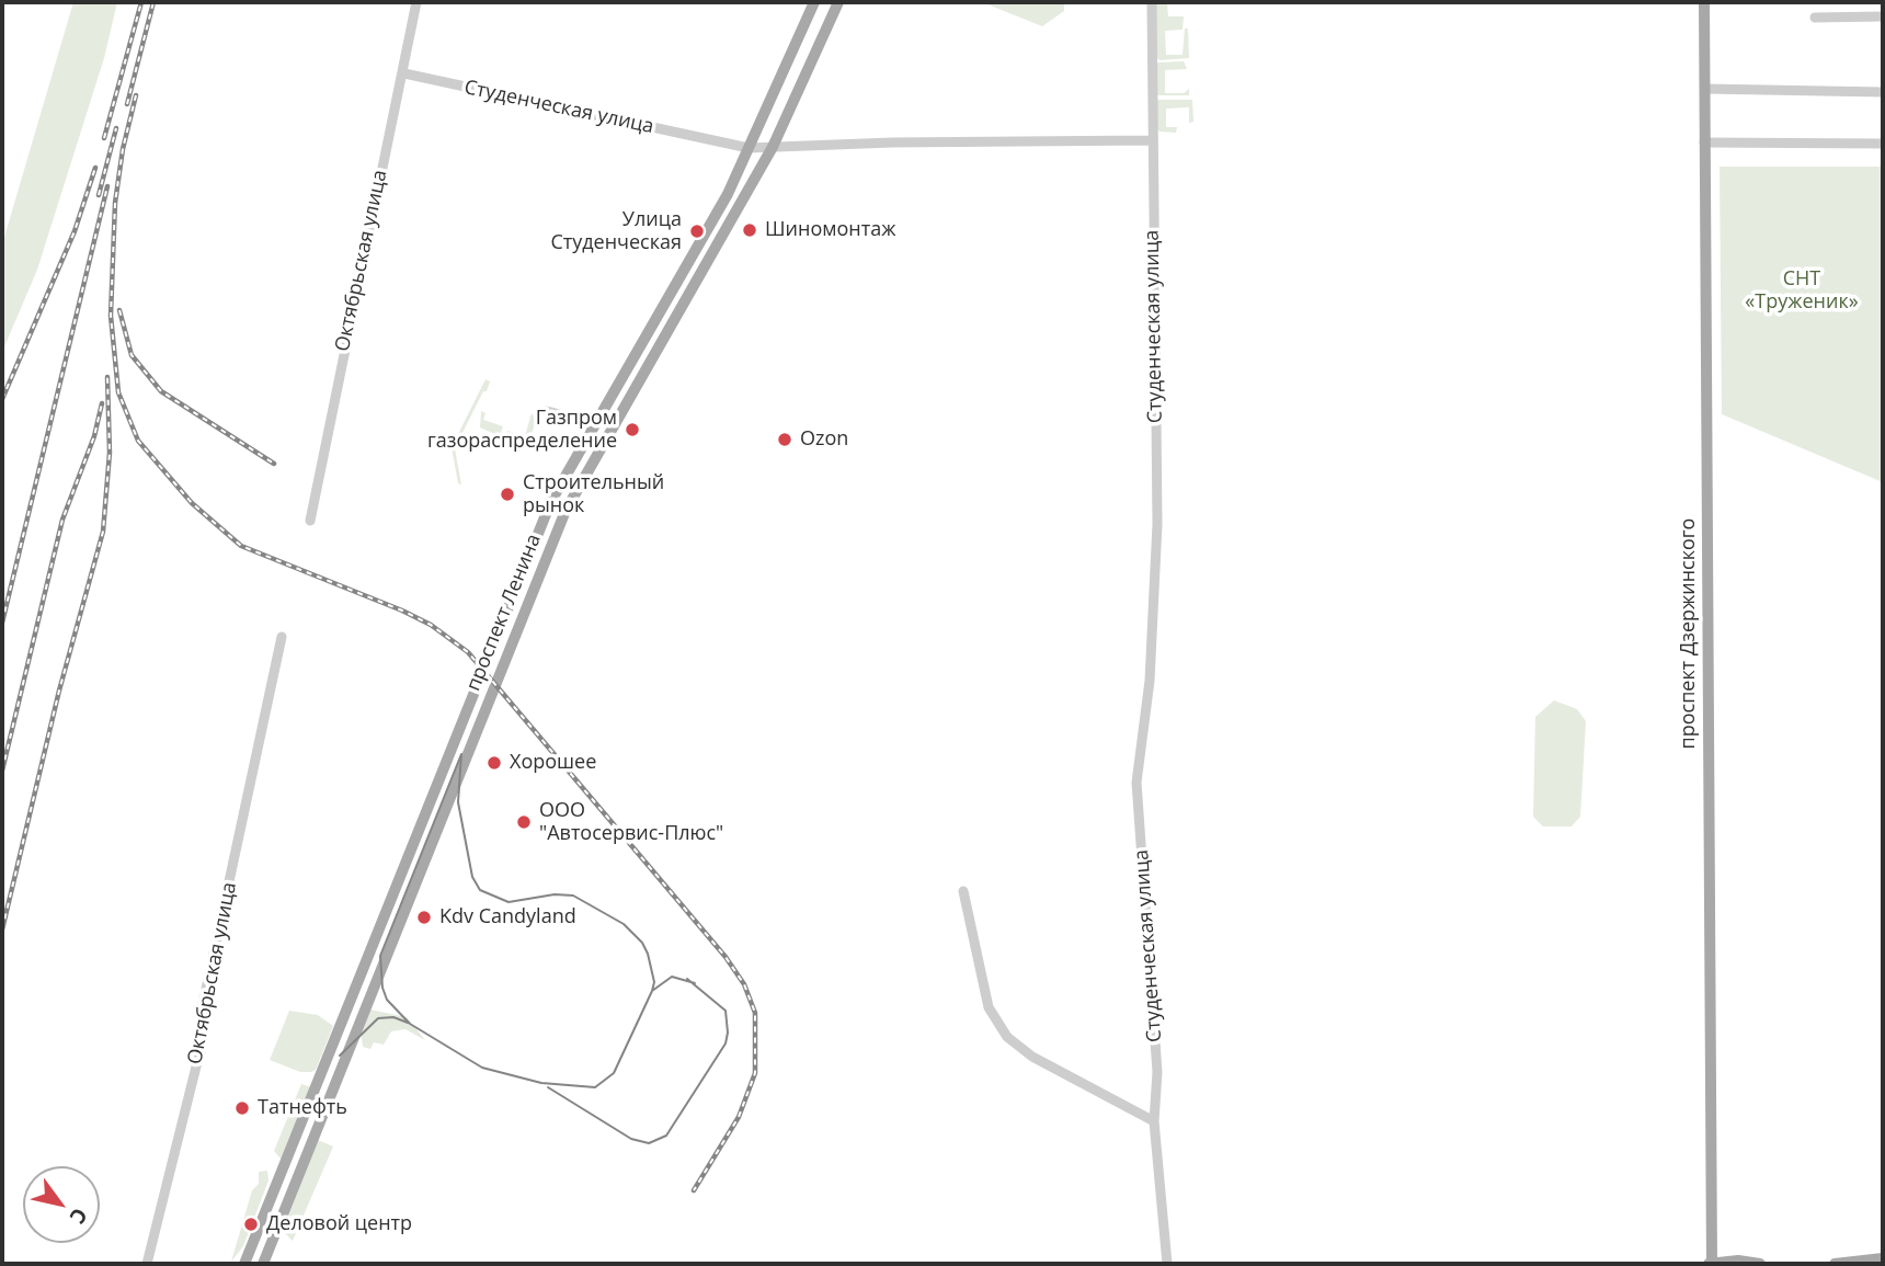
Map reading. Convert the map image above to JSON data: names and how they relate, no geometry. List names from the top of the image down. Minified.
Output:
{"streets":{"main road":["проспект Ленина","проспект Дзержинского"],"street":["Студенческая улица","Октябрьская улица"]},"crossings":[["Студенческая улица","Октябрьская улица"],["Студенческая улица","проспект Ленина"]],"parks":["СНТ «Труженик»"],"places":["Шиномонтаж","Улица Студенческая","Газпром газораспределение","Ozon","Строительный рынок","Хорошее","ООО \"Автосервис-Плюс\"","Kdv Candyland","Татнефть","Деловой центр"],"north":"bottom right"}
